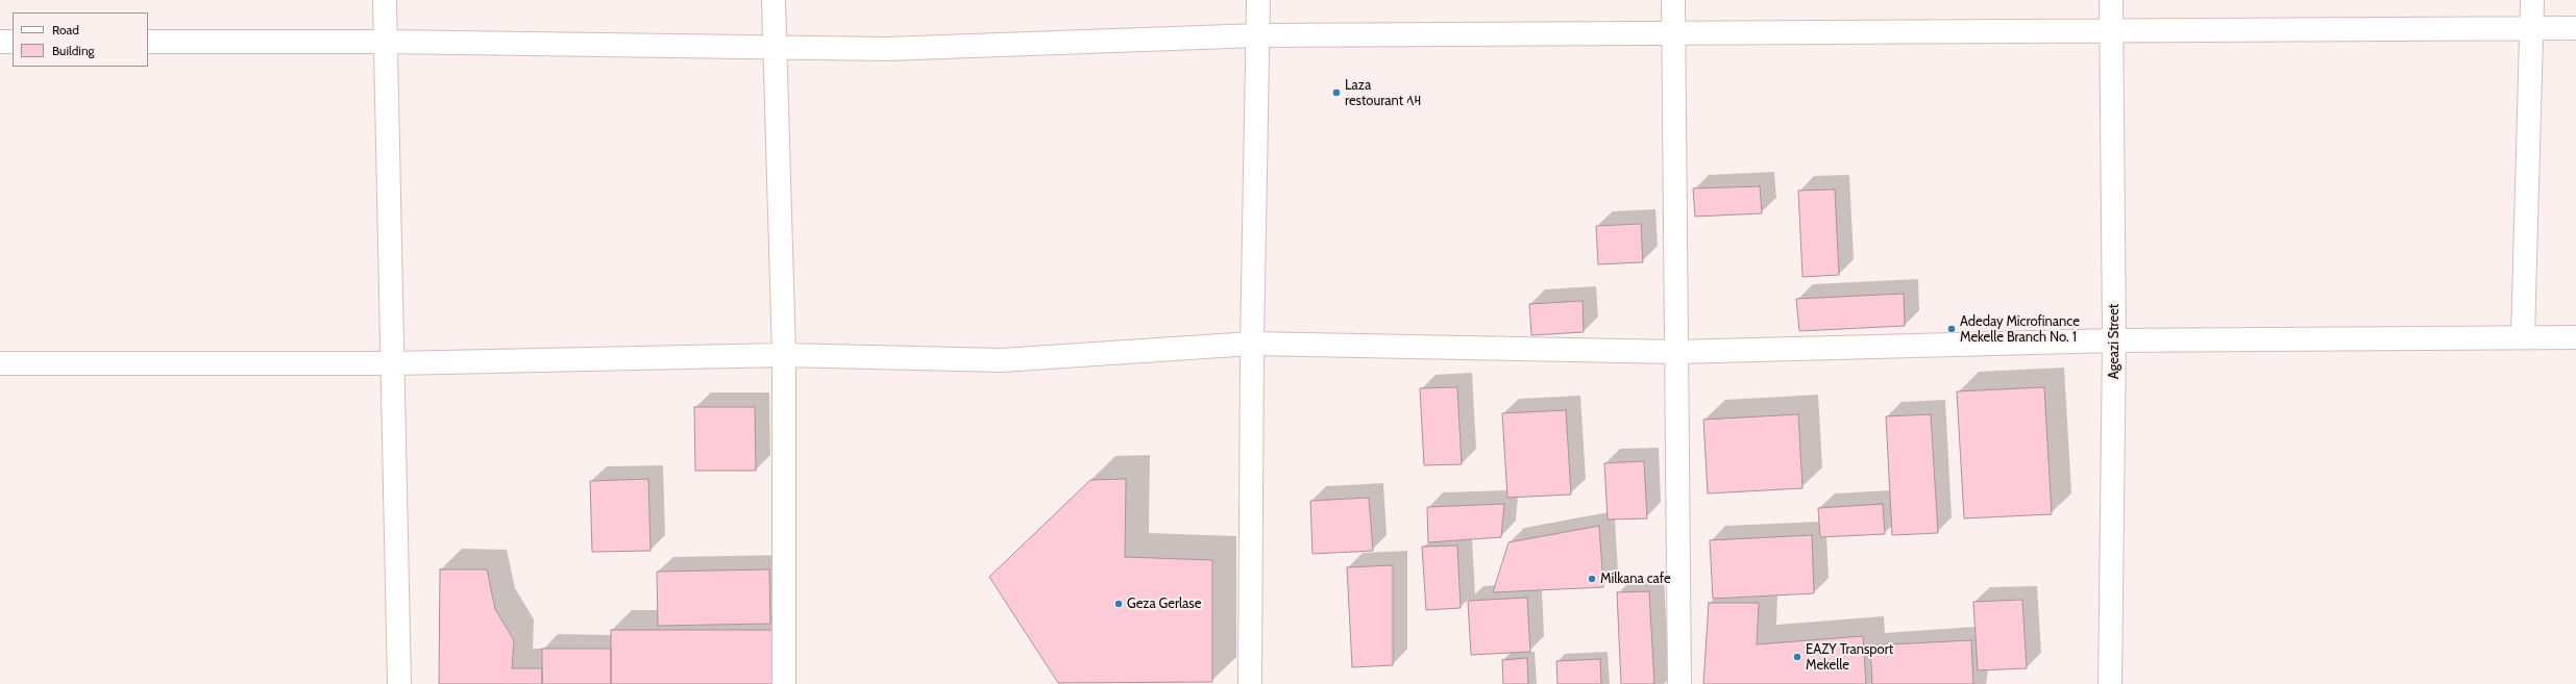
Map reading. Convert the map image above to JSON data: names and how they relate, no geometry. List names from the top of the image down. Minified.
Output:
{"streets":{"street":["Ageazi Street"]},"places":["Laza restourant ላዛ","Adeday Microfinance Mekelle Branch No. 1","Milkana cafe","Geza Gerlase","EAZY Transport Mekelle"],"legend":["Road","Building"]}
